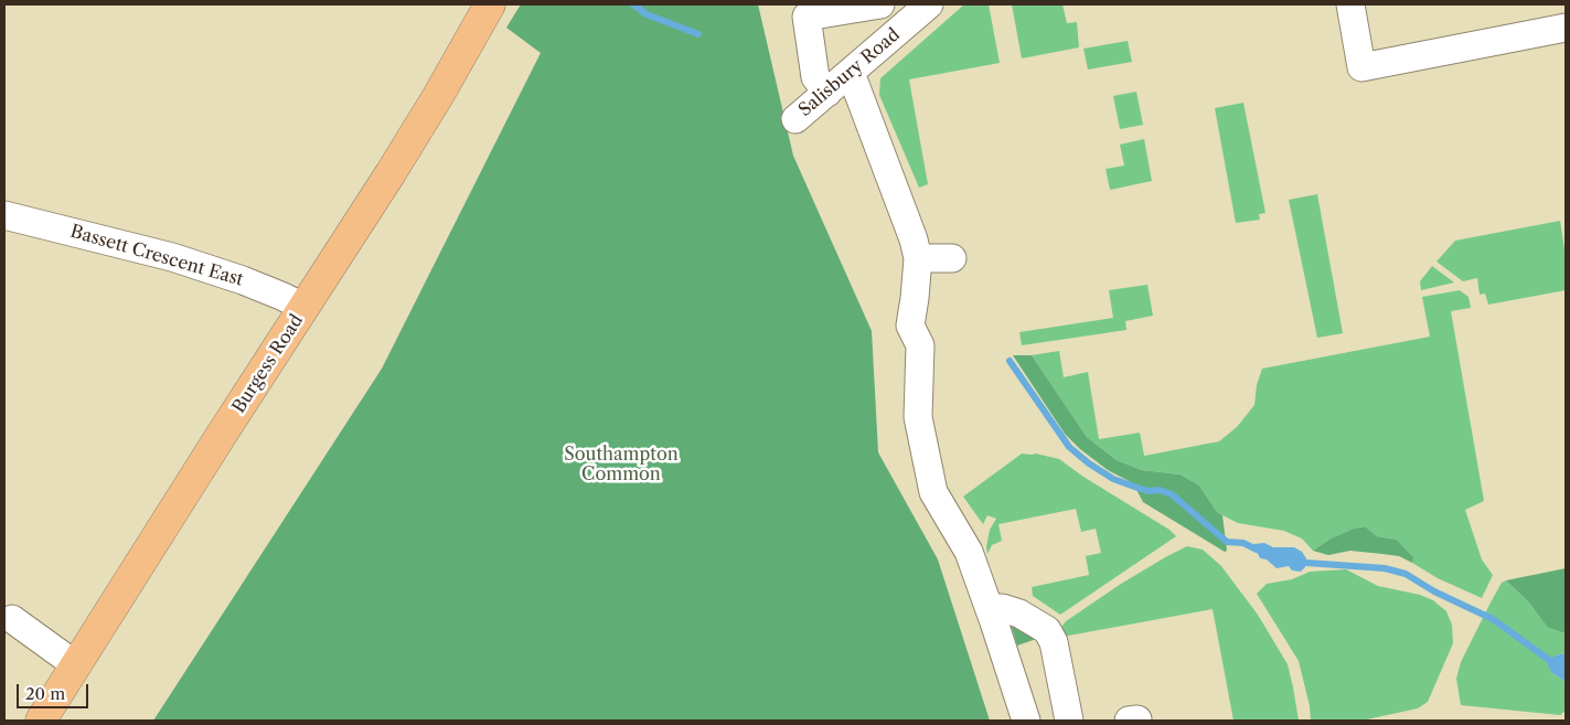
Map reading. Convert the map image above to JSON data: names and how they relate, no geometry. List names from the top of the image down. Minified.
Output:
{"streets":{"main road":["Burgess Road"],"street":["Salisbury Road","Bassett Crescent East"]},"crossings":[["Bassett Crescent East","Burgess Road"]],"parks":["Southampton Common"],"scale_bar":"20 m"}
